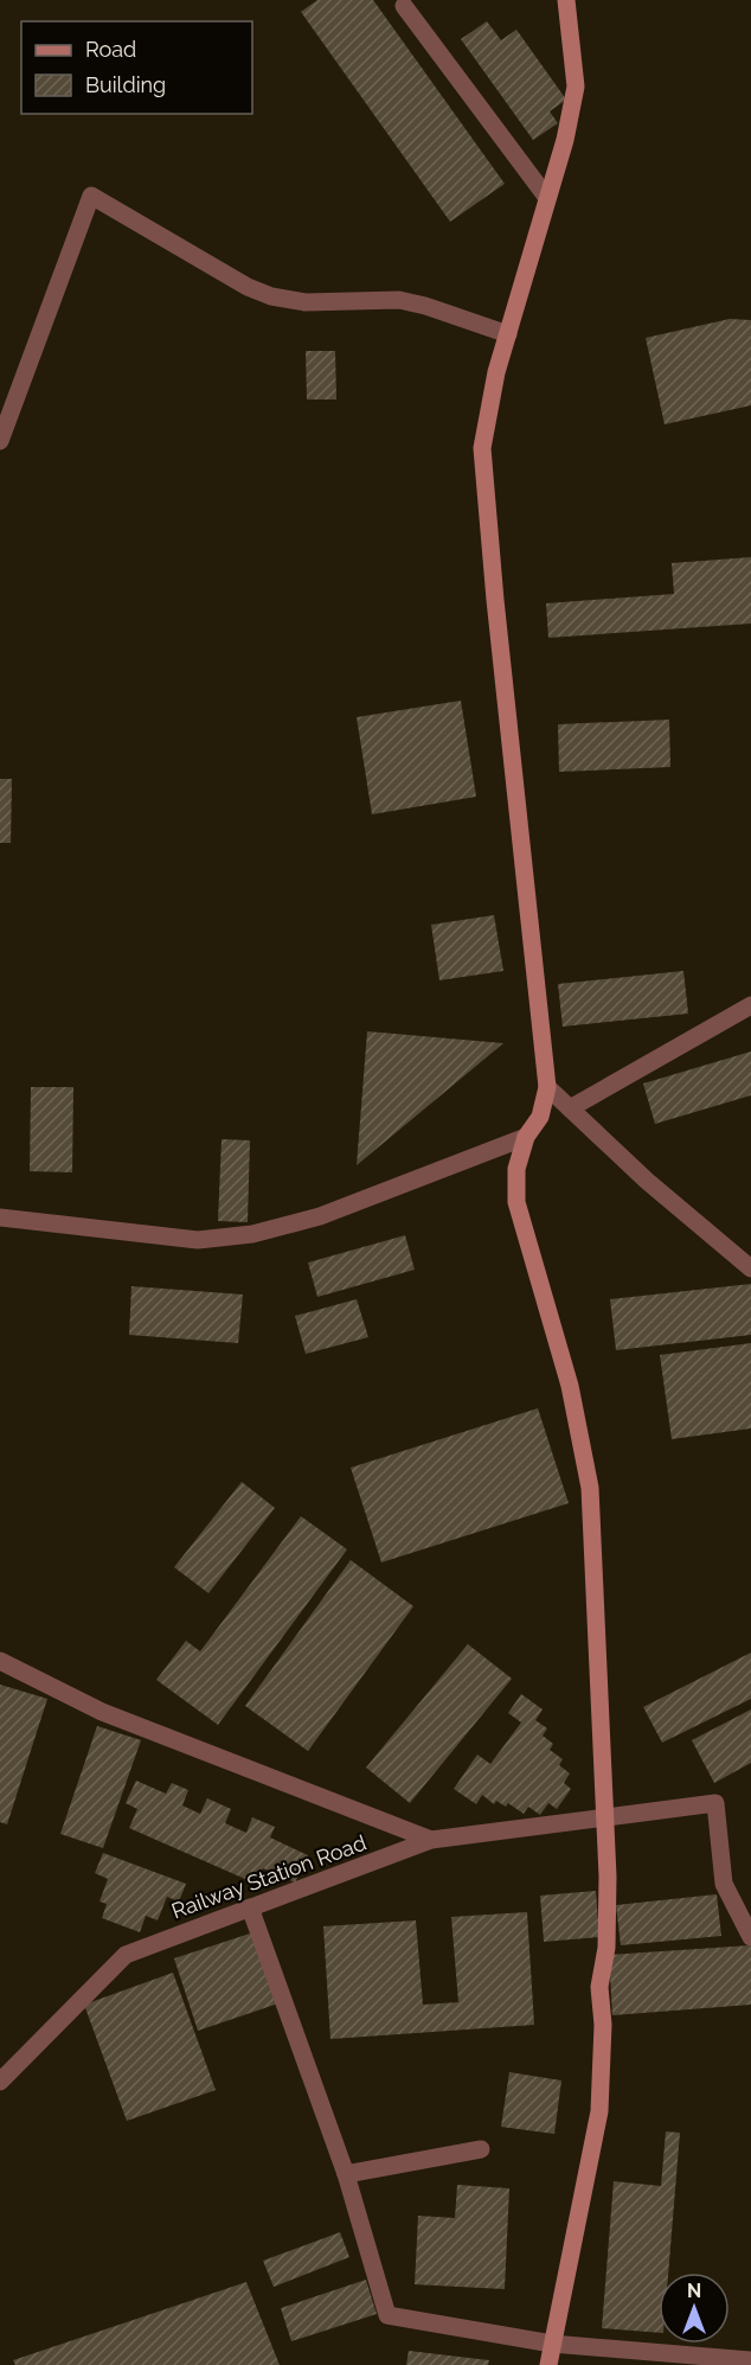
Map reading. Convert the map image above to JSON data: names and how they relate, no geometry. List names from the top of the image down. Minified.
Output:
{"streets":{"street":["Railway Station Road"]},"legend":["Road","Building"],"north":"top"}
